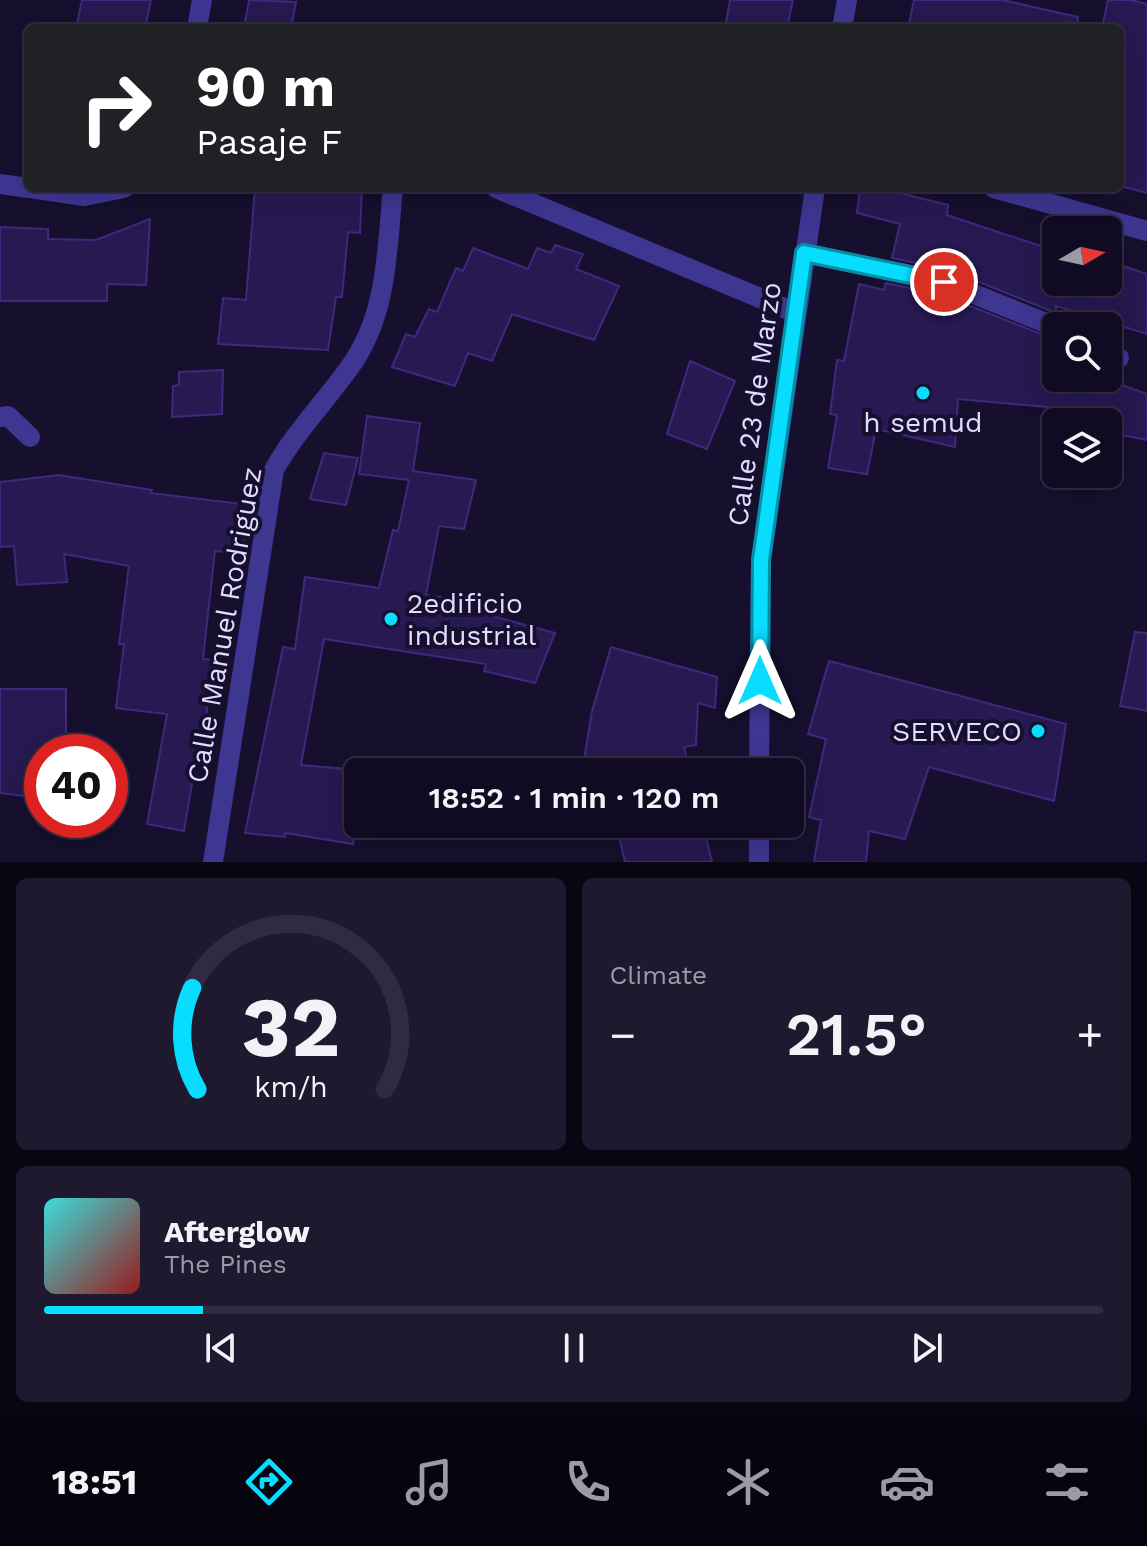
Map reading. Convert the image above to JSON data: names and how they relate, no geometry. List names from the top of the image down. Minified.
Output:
{"streets":{"street":["Calle 23 de Marzo","Calle Manuel Rodriguez"]},"places":["h semud","2edificio industrial","SERVECO"],"north":"right","page":{"turn":["90 m","Pasaje F"],"limit":"40","trip":"18:52 · 1 min · 120 m","tile":"Climate","heat":["−","21.5°","+"],"song":["Afterglow","The Pines"],"tabs":"18:51","gauge":["32","km/h"]}}
